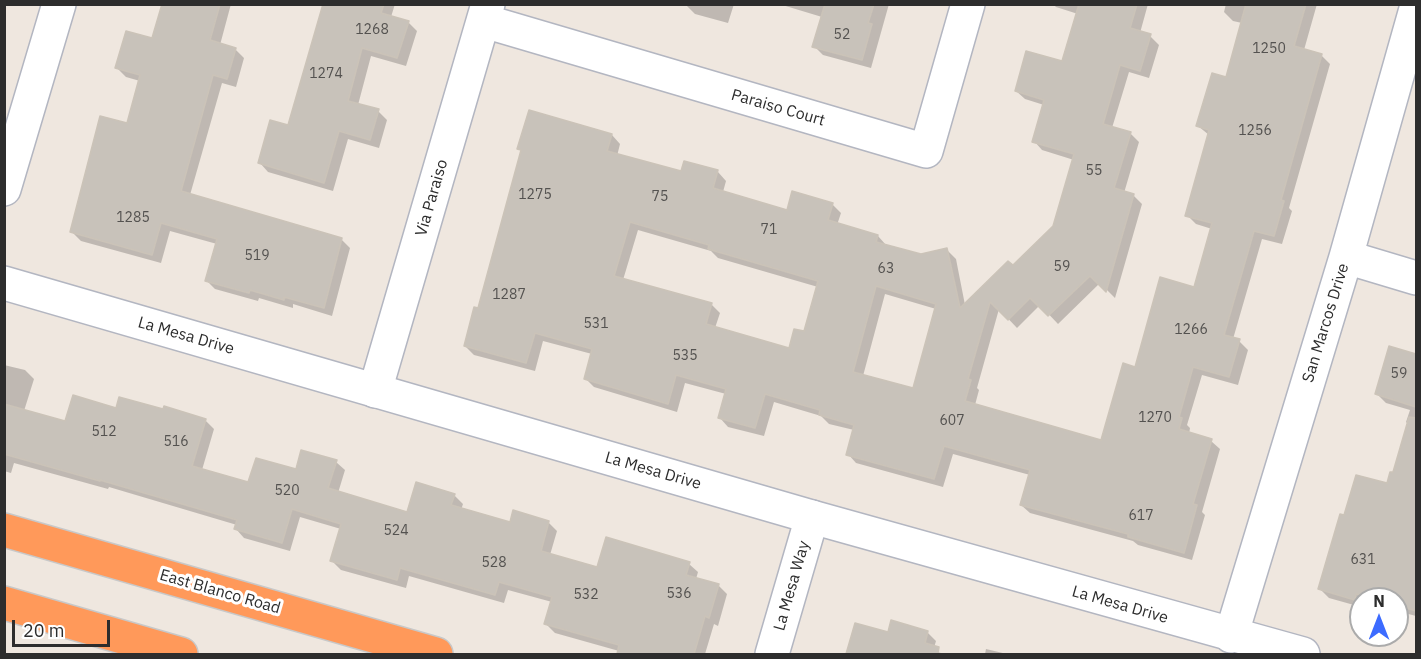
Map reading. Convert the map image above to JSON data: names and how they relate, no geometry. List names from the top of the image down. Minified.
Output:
{"streets":{"highway":["East Blanco Road"],"street":["Paraiso Court","Via Paraiso","San Marcos Drive","La Mesa Drive","La Mesa Way"]},"crossings":[["Paraiso Court","Via Paraiso"],["Via Paraiso","La Mesa Drive"],["San Marcos Drive","La Mesa Drive"],["La Mesa Drive","La Mesa Way"]],"house_numbers":["1268","52","1250","1274","1256","55","1275","75","1285","71","519","59","63","1287","531","1266","535","59","1270","607","512","516","520","617","524","631","528","536","532"],"scale_bar":"20 m","north":"top"}
